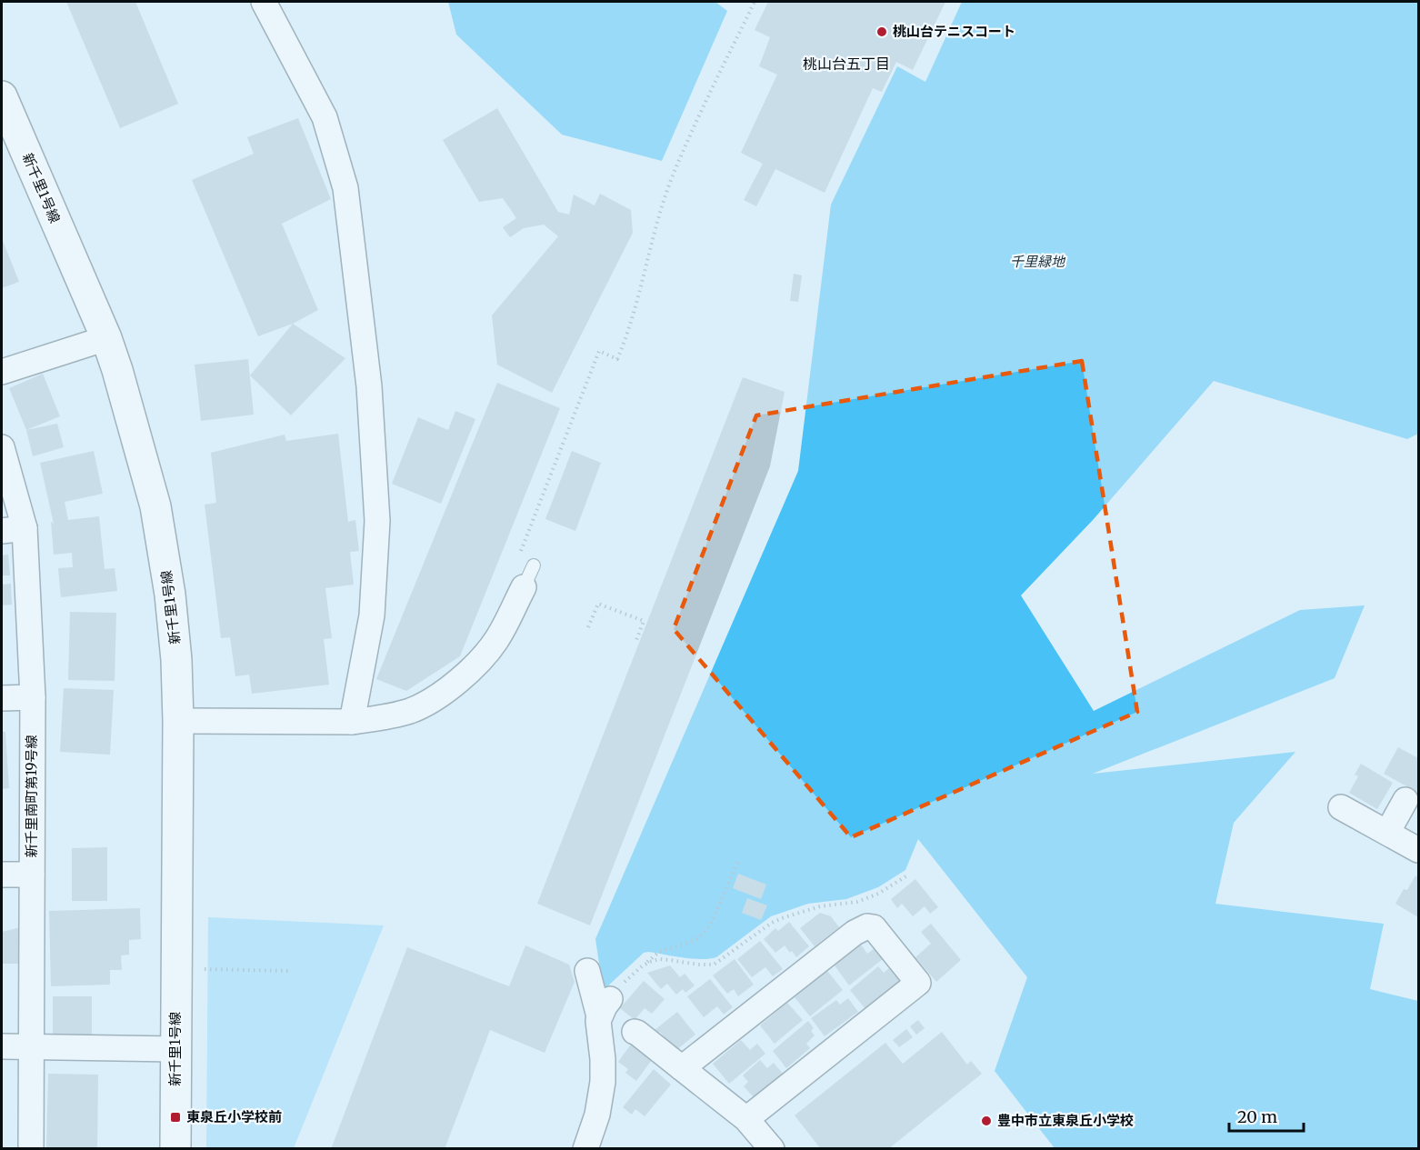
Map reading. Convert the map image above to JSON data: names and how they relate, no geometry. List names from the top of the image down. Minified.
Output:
{"streets":{"street":["新千里1号線","新千里南町第19号線"]},"districts":["桃山台五丁目"],"parks":["千里緑地"],"places":{"other":["桃山台テニスコート","豊中市立東泉丘小学校"],"transit":["東泉丘小学校前"]},"scale_bar":"20 m"}
